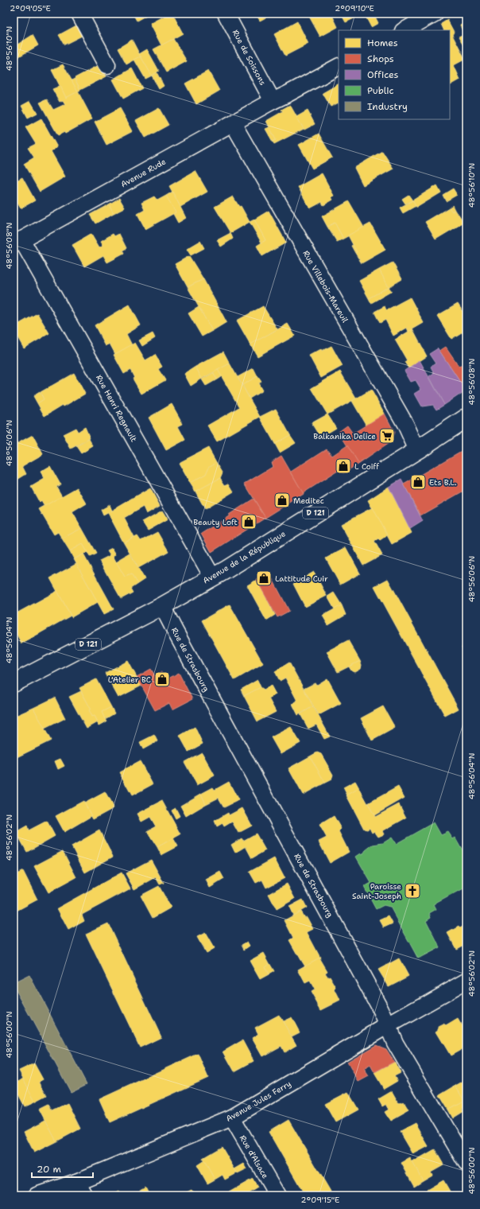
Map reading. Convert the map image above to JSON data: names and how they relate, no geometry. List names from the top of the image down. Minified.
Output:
{"streets":{"main road":["D 121","Avenue de la République"],"street":["Rue de Soissons","Avenue Rude","Rue Villebois-Mareuil","Rue Henri Regnault","Rue de Strasbourg","Avenue Jules Ferry","Rue d'Alsace"]},"crossings":[["Rue de Soissons","Avenue Rude"],["Avenue Rude","Rue Villebois-Mareuil"],["Avenue Rude","Rue Henri Regnault"],["Rue Villebois-Mareuil","Avenue de la République"],["Rue Henri Regnault","Avenue de la République"],["Avenue de la République","Rue de Strasbourg"],["Rue de Strasbourg","Avenue Jules Ferry"],["Avenue Jules Ferry","Rue d'Alsace"]],"places":{"supermarket":["Balkanika Delice"],"shop":["L Coiff","Ets B.L.","Meditec","Beauty Loft","Lattitude Cuir","L'Atelier BC"],"church":["Paroisse Saint-Joseph"]},"legend":["Homes","Shops","Offices","Public","Industry"],"scale_bar":"20 m","coordinates":["2°09'05\"E","2°09'10\"E","48°56'10\"N","48°56'08\"N","48°56'06\"N","48°56'04\"N","48°56'02\"N","48°56'00\"N","2°09'15\"E"]}
